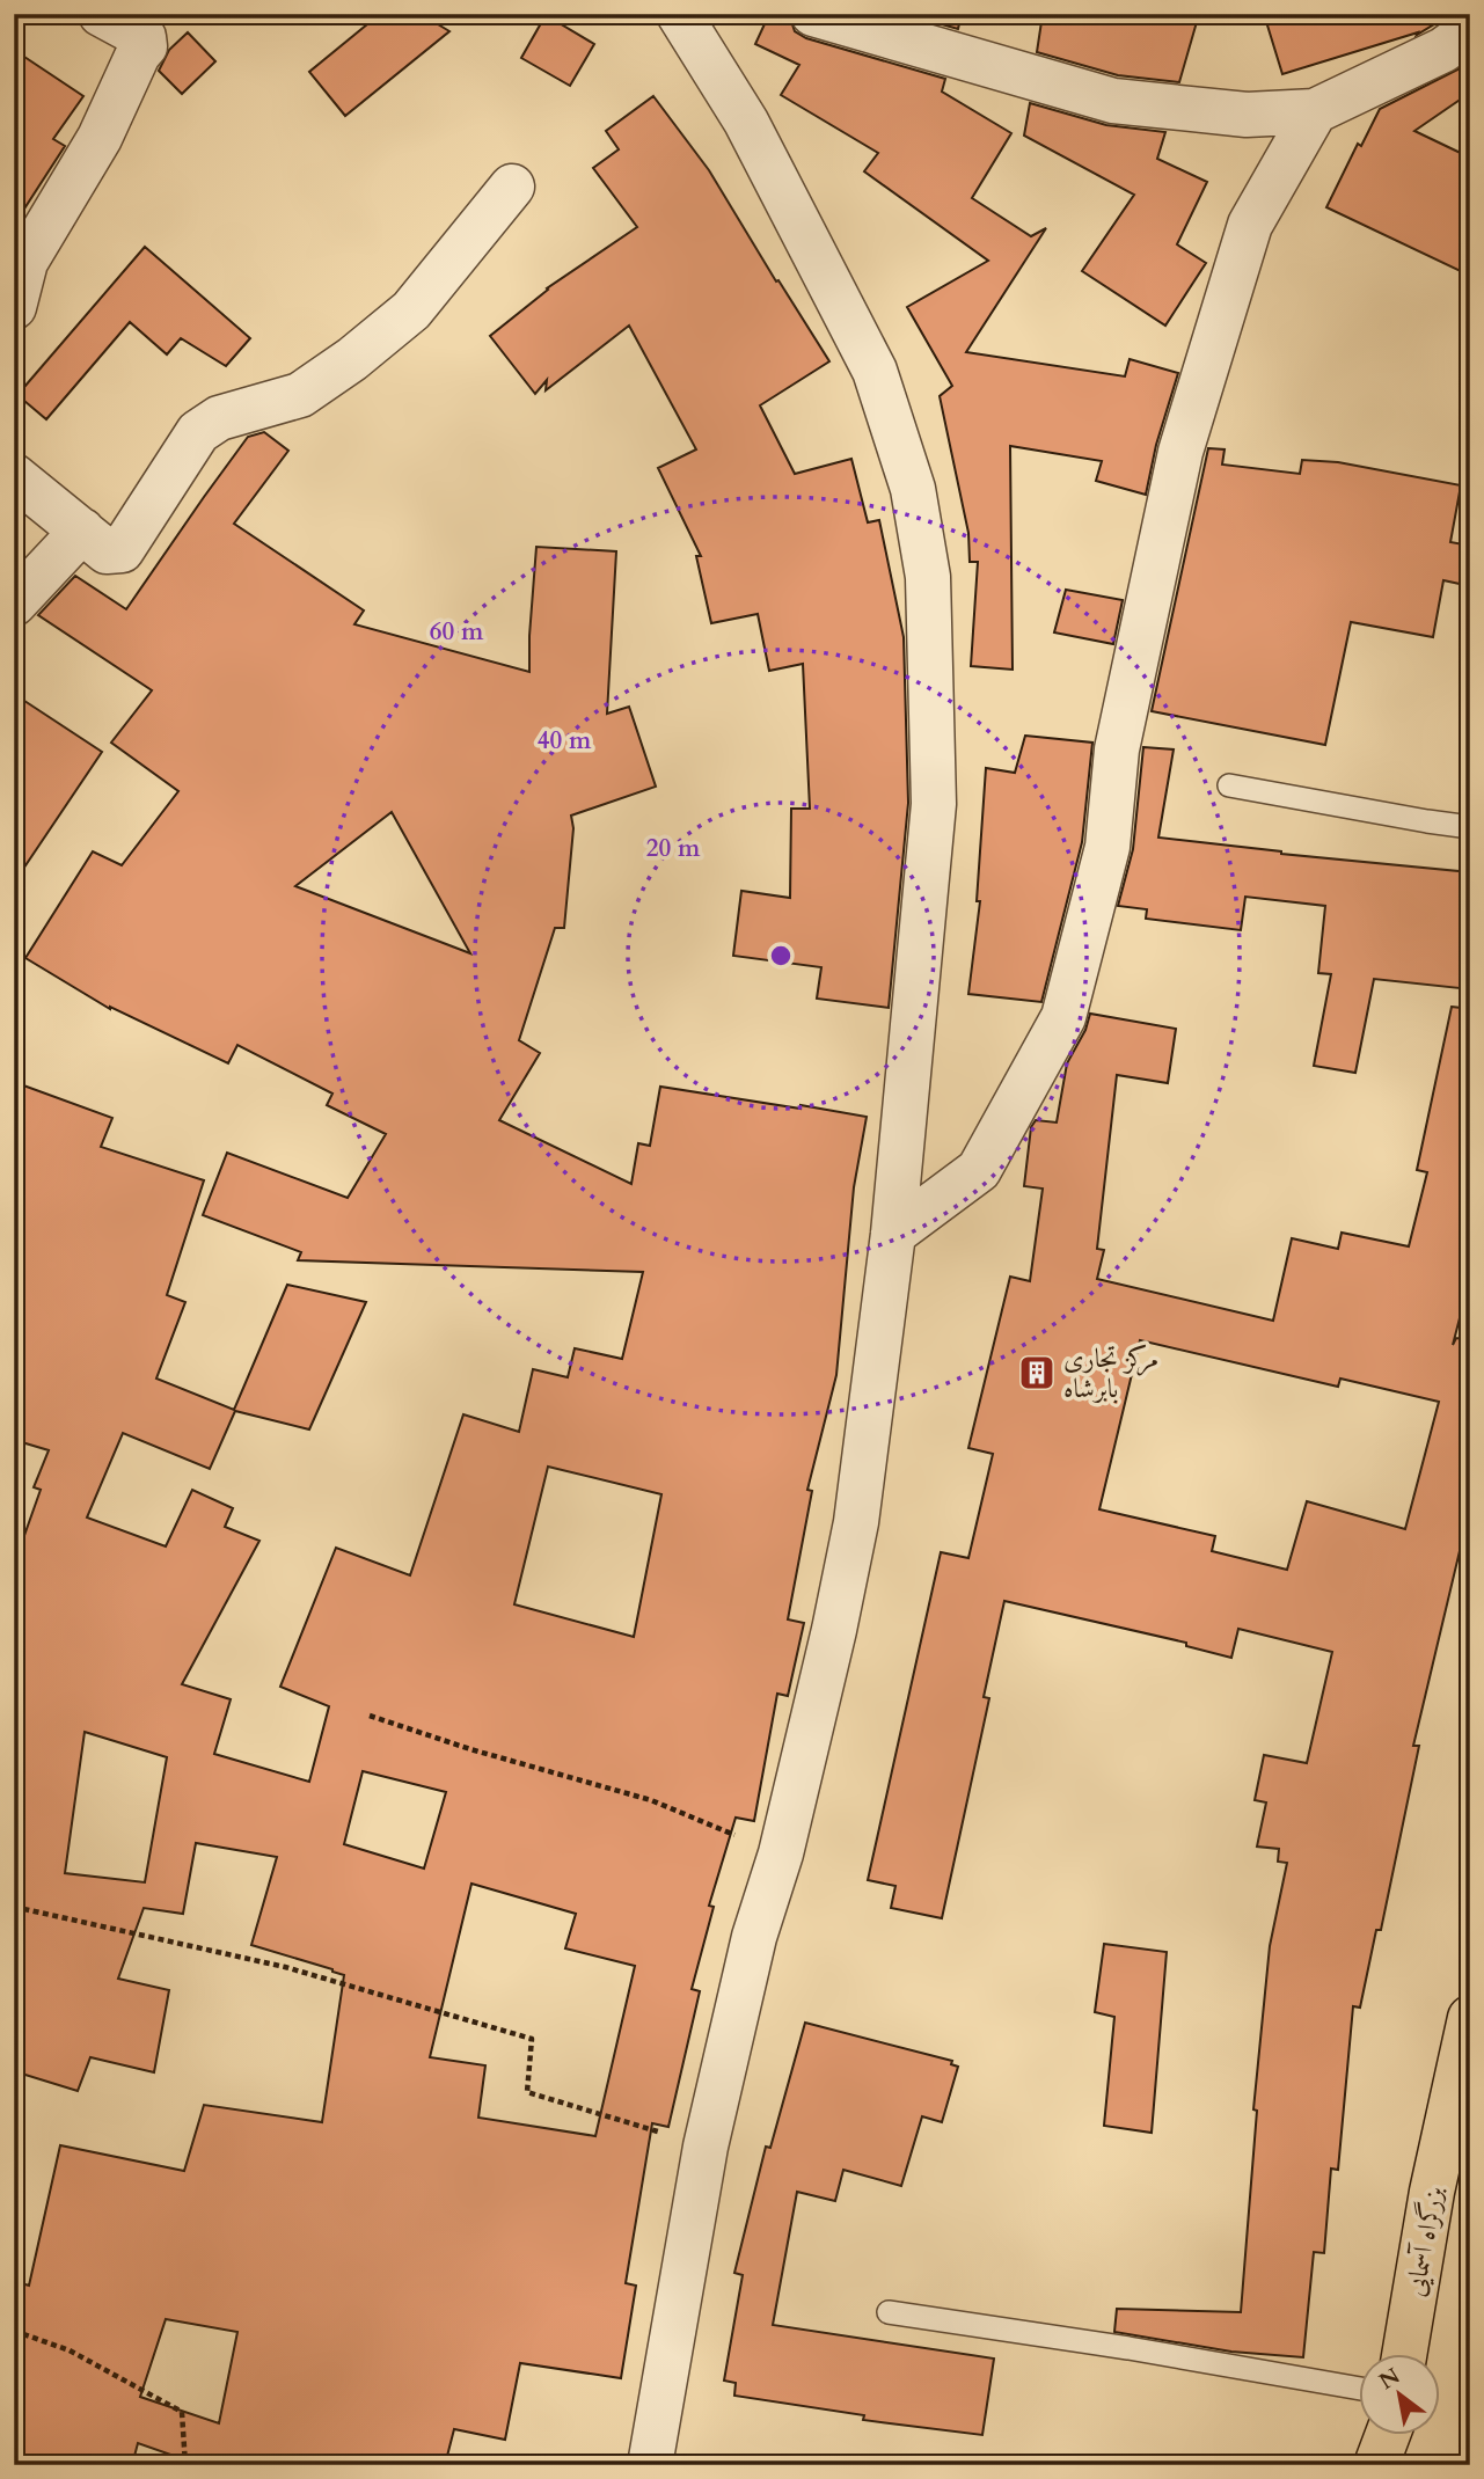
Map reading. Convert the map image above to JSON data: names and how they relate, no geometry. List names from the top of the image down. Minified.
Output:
{"streets":{"highway":["بزرگراه آسمایی"]},"places":{"building":["مرکز تجاری بابرشاه"]},"north":"top left","rings":["60 m","40 m","20 m"]}
